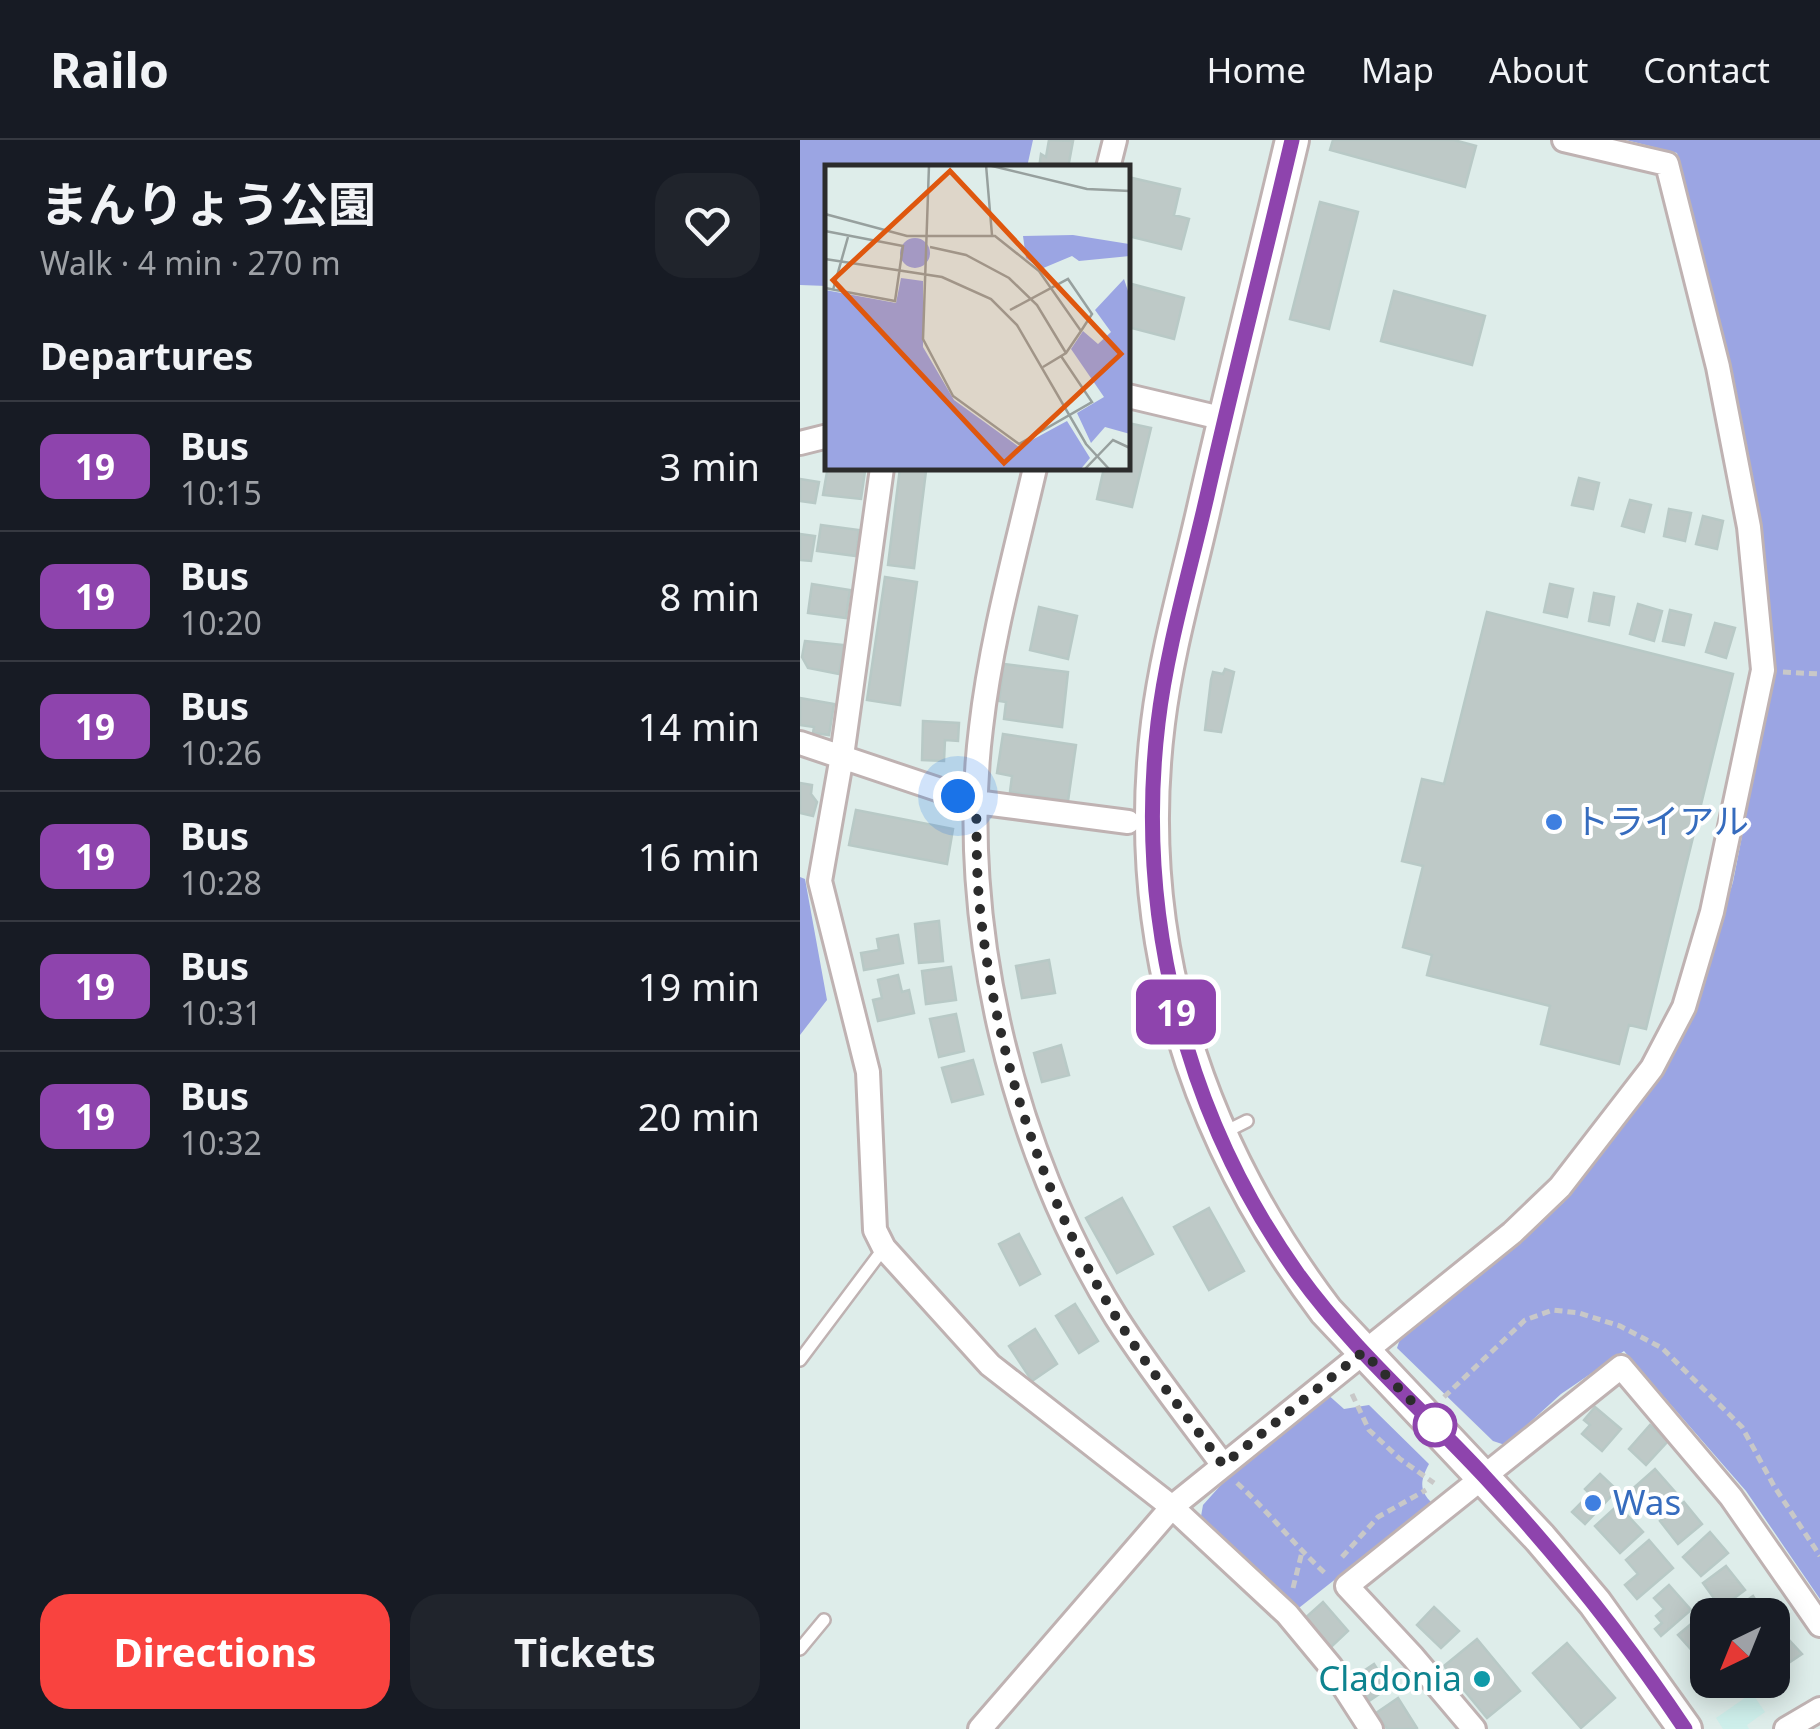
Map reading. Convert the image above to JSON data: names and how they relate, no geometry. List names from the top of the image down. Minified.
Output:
{"places":["トライアル","Was","Cladonia"],"lines":["bus line 19"],"north":"bottom left","page":{"header":"Railo","nav":["Home","Map","About","Contact"],"heading":[["まんりょう公園","Walk · 4 min · 270 m"],"Departures"],"on_map":"19","list":[{"mark":"19","name":"Bus","note":"10:15","value":"3 min"},{"mark":"19","name":"Bus","note":"10:20","value":"8 min"},{"mark":"19","name":"Bus","note":"10:26","value":"14 min"},{"mark":"19","name":"Bus","note":"10:28","value":"16 min"},{"mark":"19","name":"Bus","note":"10:31","value":"19 min"},{"mark":"19","name":"Bus","note":"10:32","value":"20 min"}],"buttons":["Directions","Tickets"]}}
